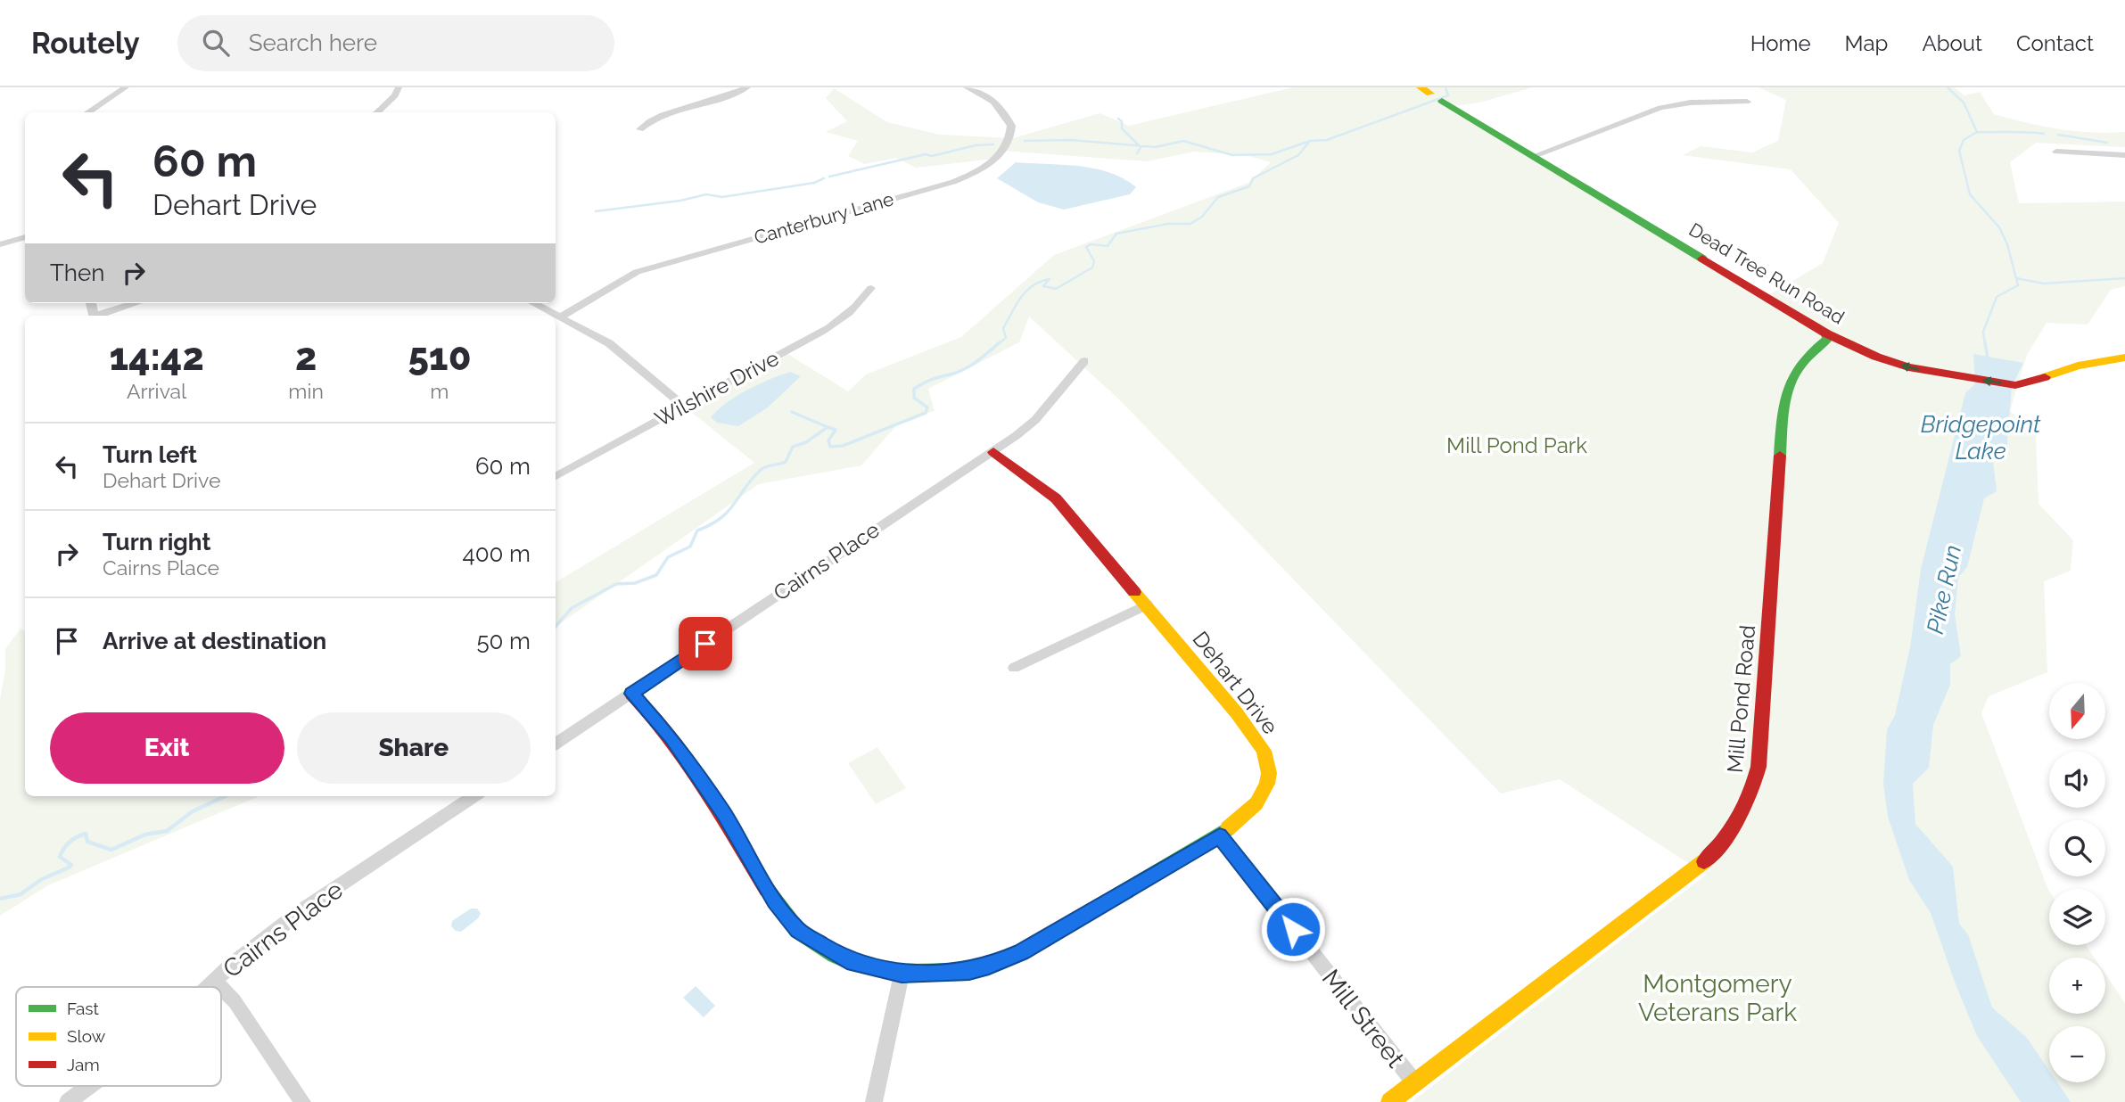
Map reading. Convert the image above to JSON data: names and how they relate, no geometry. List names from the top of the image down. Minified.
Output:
{"streets":{"street":["Canterbury Lane","Dead Tree Run Road","Wilshire Drive","Cairns Place","Dehart Drive","Mill Pond Road","Mill Street"]},"crossings":[["Dead Tree Run Road","Mill Pond Road"],["Cairns Place","Dehart Drive"],["Dehart Drive","Mill Street"],["Mill Pond Road","Mill Street"]],"one_way":["Dead Tree Run Road"],"water":["Bridgepoint Lake","Pike Run"],"parks":["Mill Pond Park","Montgomery Veterans Park"],"legend":["Fast","Slow","Jam"],"north":"bottom","page":{"header":"Routely","search":"Search here","nav":["Home","Map","About","Contact"],"turn":["60 m","Dehart Drive"],"then":"Then","eta":["14:42","Arrival","2","min","510","m"],"list":[{"name":"Turn left","note":"Dehart Drive","value":"60 m"},{"name":"Turn right","note":"Cairns Place","value":"400 m"},{"name":"Arrive at destination","value":"50 m"}],"map_buttons":["+","−"],"buttons":["Exit","Share"]}}
